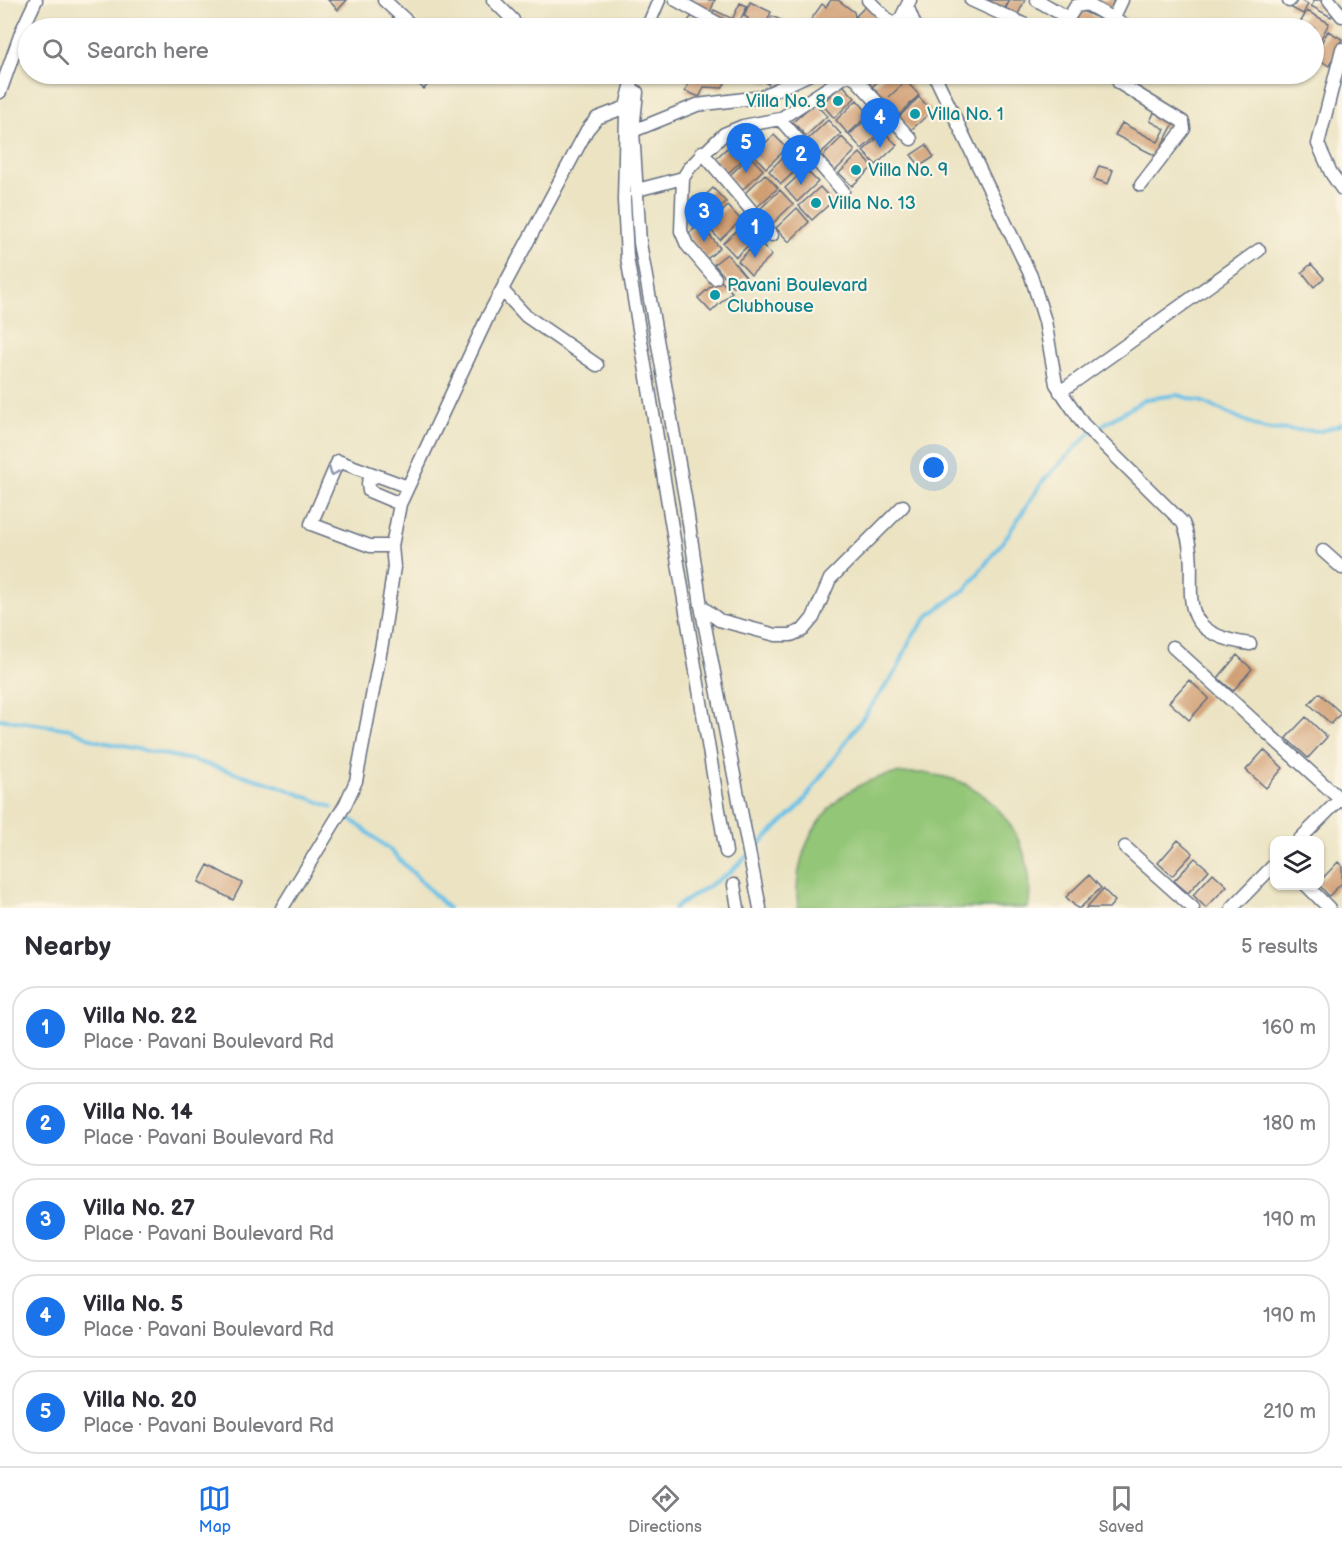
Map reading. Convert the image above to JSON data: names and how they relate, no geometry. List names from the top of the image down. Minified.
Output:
{"places":["Villa No. 8","Villa No. 1","Villa No. 9","Villa No. 13","Pavani Boulevard Clubhouse"],"page":{"search":"Search here","pins":["4","5","2","3","1"],"heading":["Nearby","5 results"],"list":[{"mark":"1","name":"Villa No. 22","note":"Place · Pavani Boulevard Rd","value":"160 m"},{"mark":"2","name":"Villa No. 14","note":"Place · Pavani Boulevard Rd","value":"180 m"},{"mark":"3","name":"Villa No. 27","note":"Place · Pavani Boulevard Rd","value":"190 m"},{"mark":"4","name":"Villa No. 5","note":"Place · Pavani Boulevard Rd","value":"190 m"},{"mark":"5","name":"Villa No. 20","note":"Place · Pavani Boulevard Rd","value":"210 m"}],"nav":["Map","Directions","Saved"]}}
